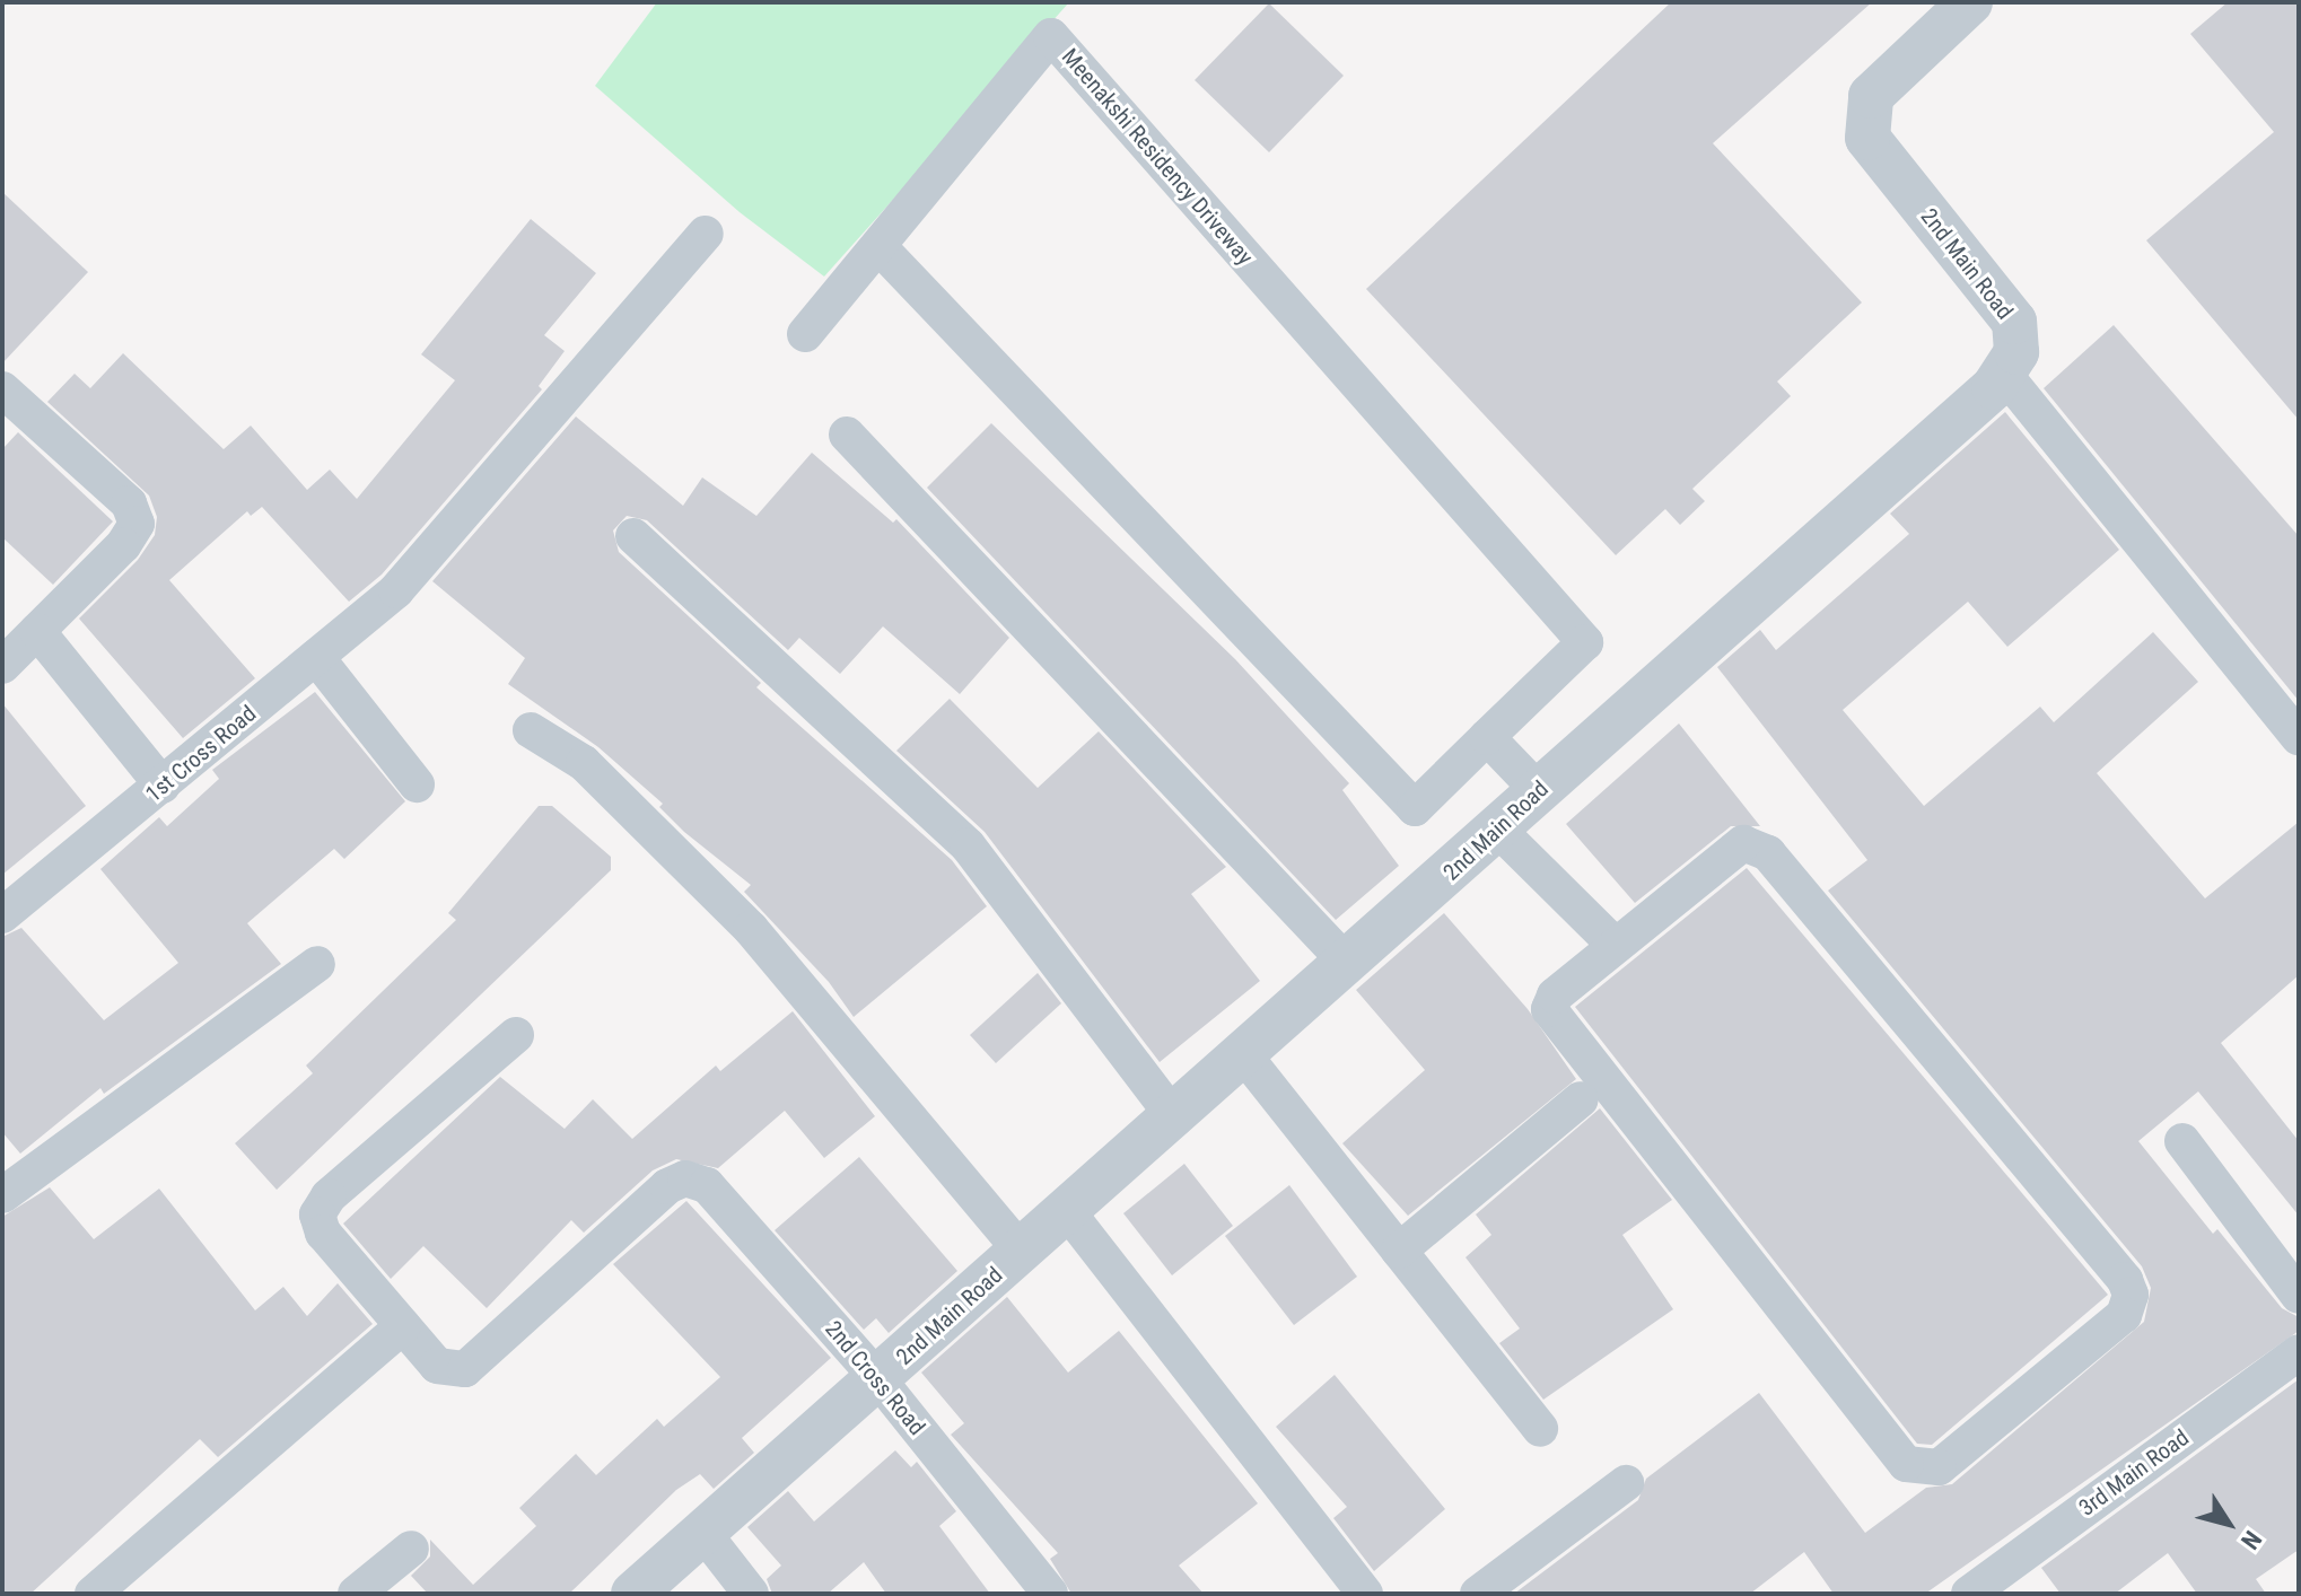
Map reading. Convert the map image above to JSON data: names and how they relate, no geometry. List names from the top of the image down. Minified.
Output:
{"streets":{"street":["Meenakshi Residency Driveway","2nd Main Road","1st Cross Road","2nd Cross Road","3rd Main Road"]},"crossings":[["2nd Main Road","2nd Cross Road"]],"north":"bottom right"}
